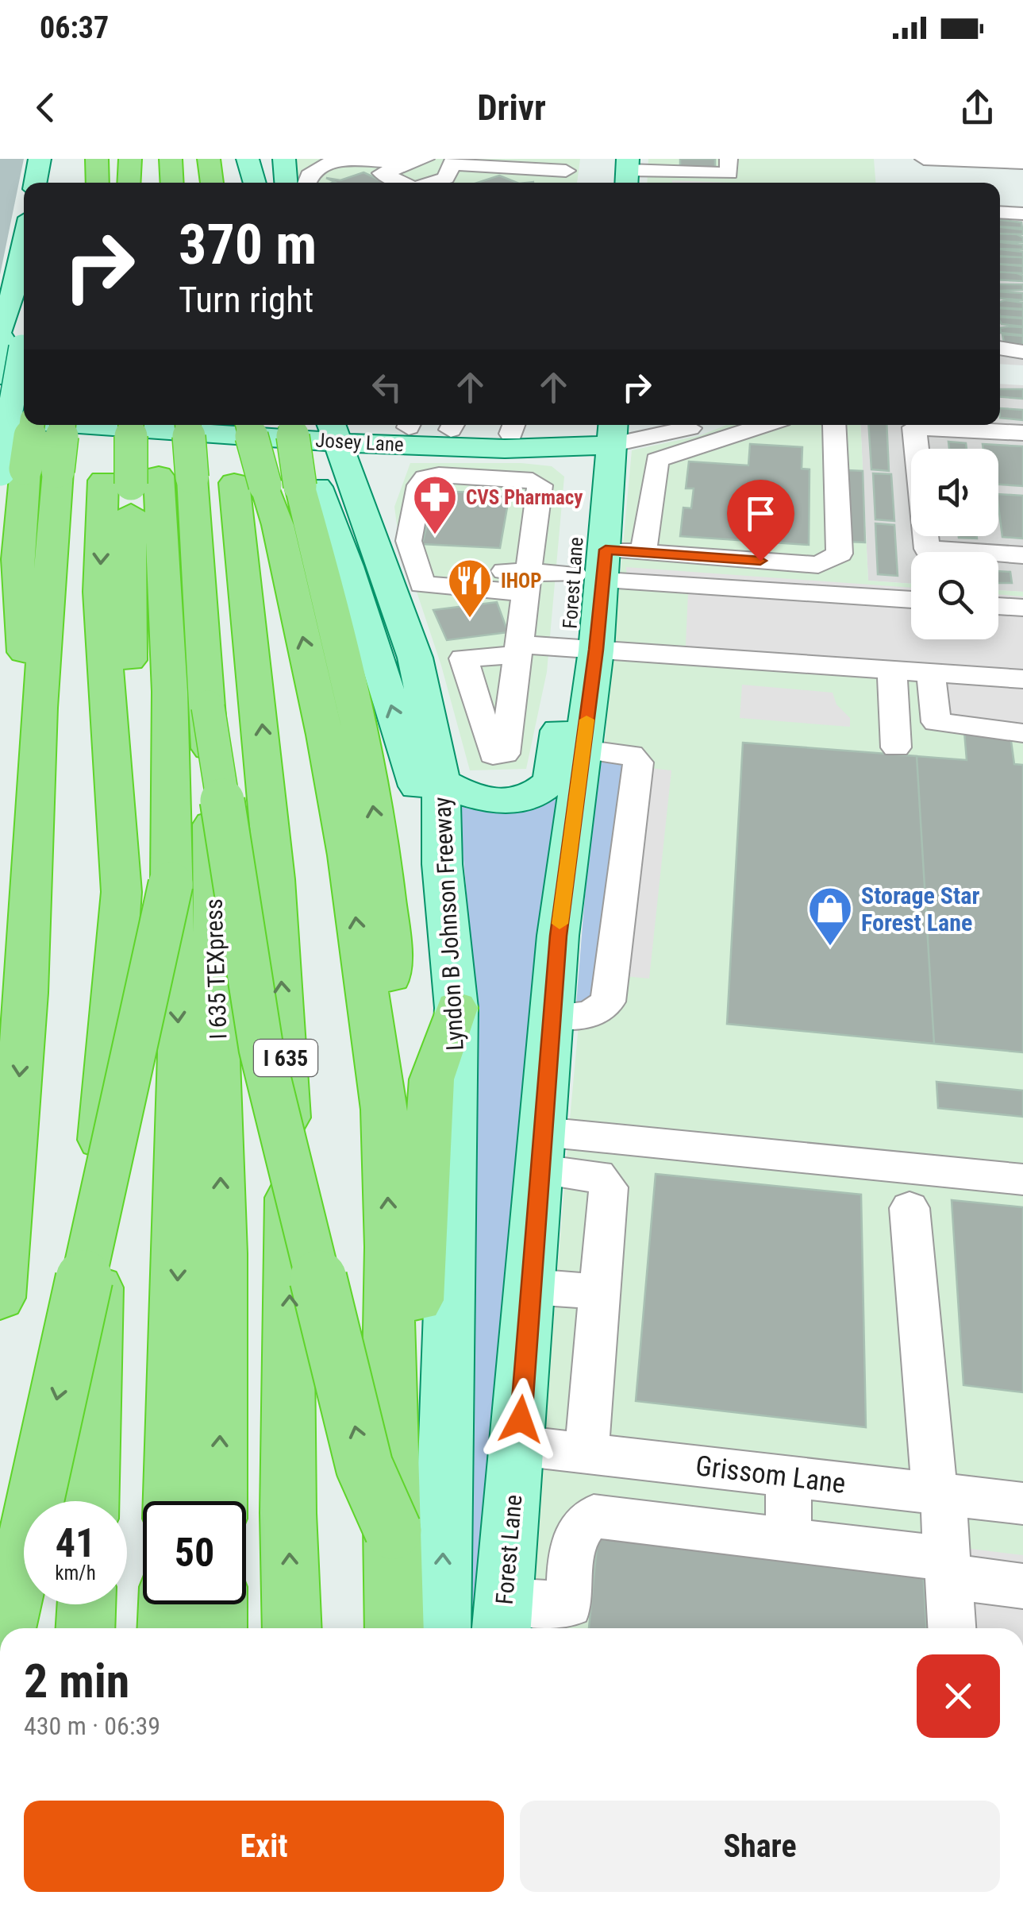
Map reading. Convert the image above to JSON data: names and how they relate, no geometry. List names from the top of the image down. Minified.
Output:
{"streets":{"highway":["I 635 TEXpress","I 635"],"main road":["Josey Lane","Forest Lane","Lyndon B Johnson Freeway"],"street":["Grissom Lane"]},"crossings":[["Josey Lane","Forest Lane"],["Josey Lane","Lyndon B Johnson Freeway"],["Forest Lane","Grissom Lane"]],"one_way":["Lyndon B Johnson Freeway"],"places":{"pharmacy":["CVS Pharmacy"],"restaurant":["IHOP"],"shop":["Storage Star Forest Lane"]},"page":{"status":"06:37","header":"Drivr","turn":["370 m","Turn right"],"speed":"41 km/h","limit":"50","heading":["2 min","430 m · 06:39"],"buttons":["Exit","Share"]}}
